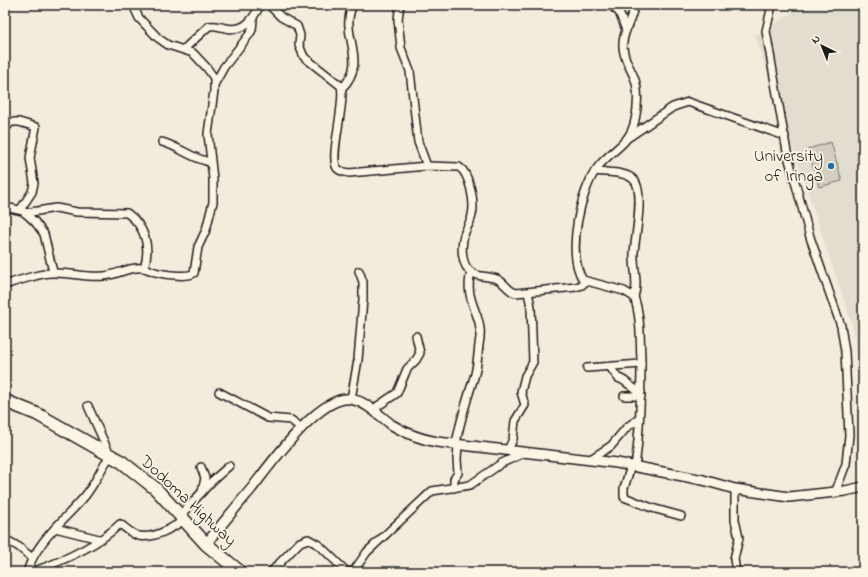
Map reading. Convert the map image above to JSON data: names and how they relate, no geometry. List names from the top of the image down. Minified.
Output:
{"streets":{"highway":["Dodoma Highway"]},"places":["University of Iringa"],"north":"top left"}
